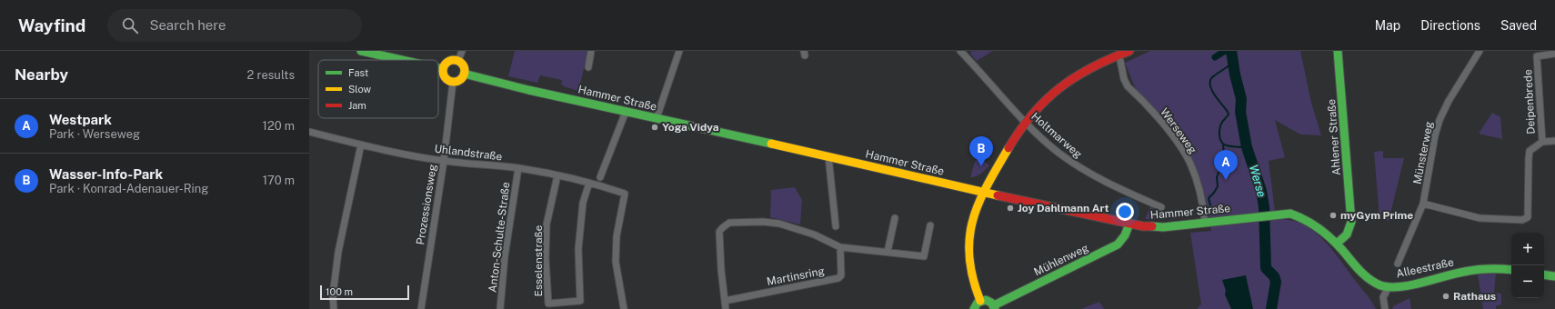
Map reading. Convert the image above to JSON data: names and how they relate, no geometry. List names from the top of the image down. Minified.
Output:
{"streets":{"main road":["Hammer Straße","Ahlener Straße","Mühlenweg","Alleestraße"],"street":["Deipenbrede","Werseweg","Holtmarweg","Uhlandstraße","Münsterweg","Prozessionsweg","Anton-Schulte-Straße","Esselenstraße","Martinsring"]},"crossings":[["Hammer Straße","Werseweg"],["Hammer Straße","Ahlener Straße"],["Hammer Straße","Prozessionsweg"],["Hammer Straße","Mühlenweg"],["Hammer Straße","Alleestraße"],["Deipenbrede","Münsterweg"],["Ahlener Straße","Alleestraße"],["Uhlandstraße","Prozessionsweg"],["Uhlandstraße","Anton-Schulte-Straße"],["Uhlandstraße","Esselenstraße"]],"water":["Werse"],"places":["Yoga Vidya","Joy Dahlmann Art","myGym Prime","Rathaus"],"legend":["Fast","Slow","Jam"],"scale_bar":"100 m","page":{"header":"Wayfind","search":"Search here","nav":["Map","Directions","Saved"],"heading":["Nearby","2 results"],"list":[{"mark":"A","name":"Westpark","note":"Park · Werseweg","value":"120 m"},{"mark":"B","name":"Wasser-Info-Park","note":"Park · Konrad-Adenauer-Ring","value":"170 m"}],"pins":["B","A"],"map_buttons":["+","−"],"scale":"100 m"}}
